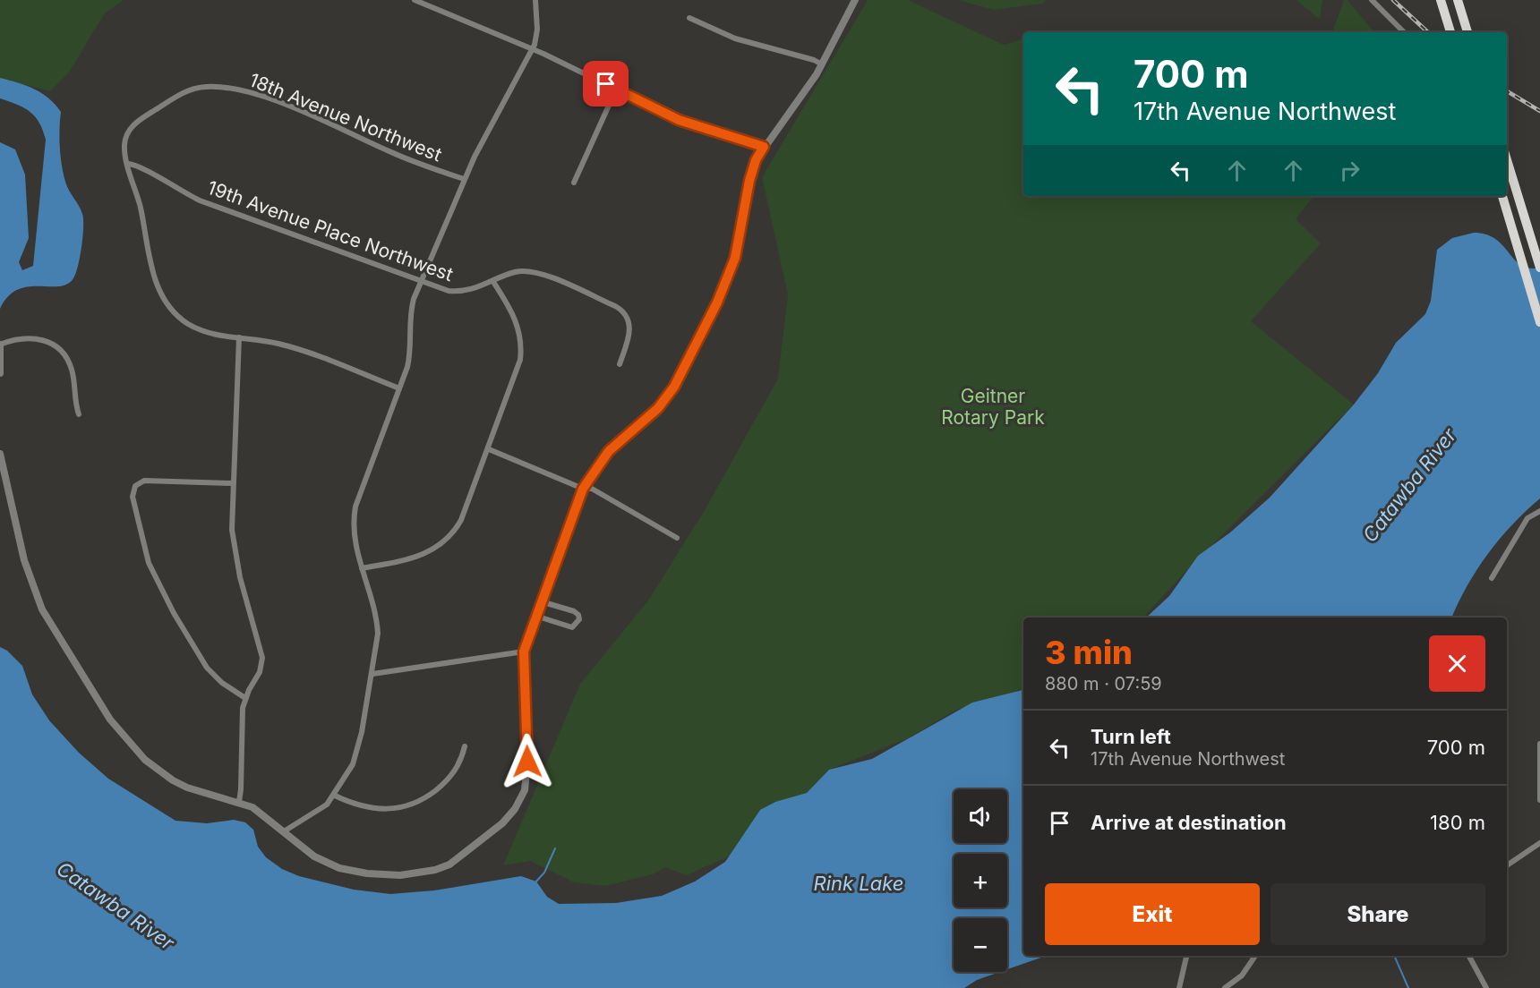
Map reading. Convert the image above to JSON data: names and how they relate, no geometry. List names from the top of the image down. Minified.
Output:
{"streets":{"street":["18th Avenue Northwest","19th Avenue Place Northwest"]},"crossings":[["18th Avenue Northwest","19th Avenue Place Northwest"]],"water":["Catawba River","Rink Lake"],"parks":["Geitner Rotary Park"],"page":{"turn":["700 m","17th Avenue Northwest"],"heading":["3 min","880 m · 07:59"],"list":[{"name":"Turn left","note":"17th Avenue Northwest","value":"700 m"},{"name":"Arrive at destination","value":"180 m"}],"map_buttons":["+","−"],"buttons":["Exit","Share"]}}
